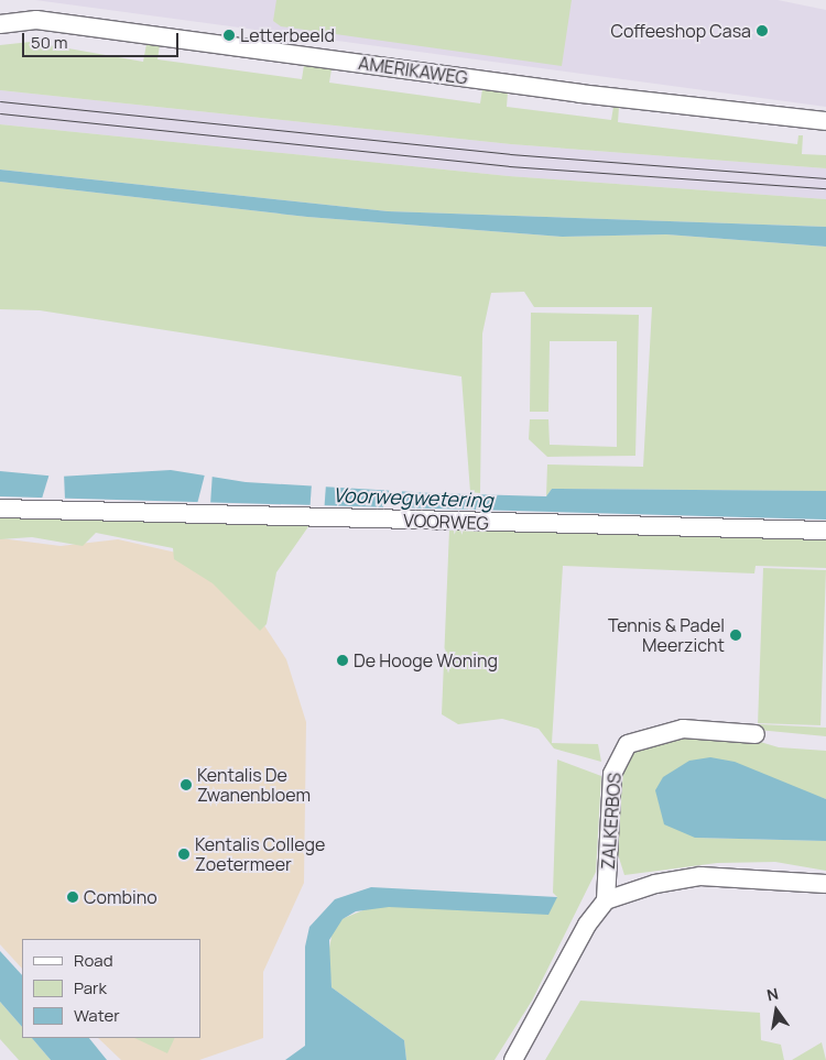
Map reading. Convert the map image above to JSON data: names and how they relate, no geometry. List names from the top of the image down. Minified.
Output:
{"streets":{"street":["AMERIKAWEG","VOORWEG","ZALKERBOS"]},"water":["Voorwegwetering"],"places":["Coffeeshop Casa","Letterbeeld","Tennis & Padel Meerzicht","De Hooge Woning","Kentalis De Zwanenbloem","Kentalis College Zoetermeer","Combino"],"legend":["Road","Park","Water"],"scale_bar":"50 m","north":"top"}
